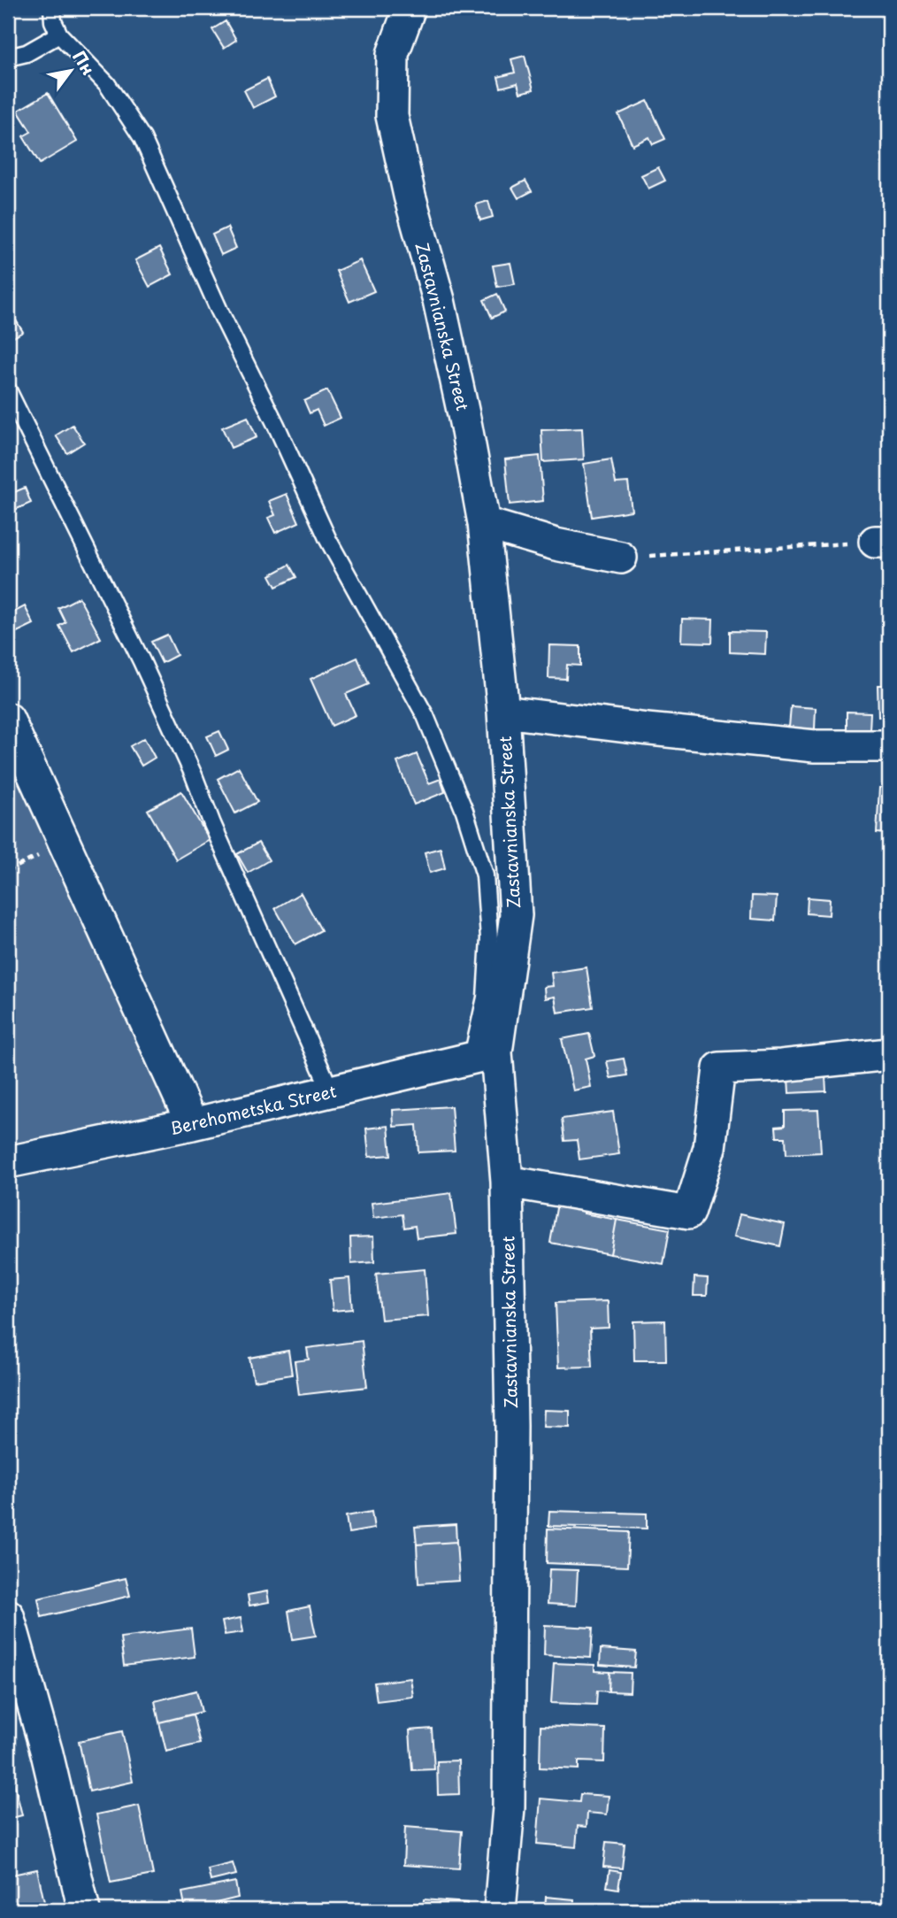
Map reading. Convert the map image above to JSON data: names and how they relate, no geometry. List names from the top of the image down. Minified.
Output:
{"streets":{"street":["Zastavnianska Street","Berehometska Street"]},"crossings":[["Zastavnianska Street","Berehometska Street"]],"north":"top right"}
